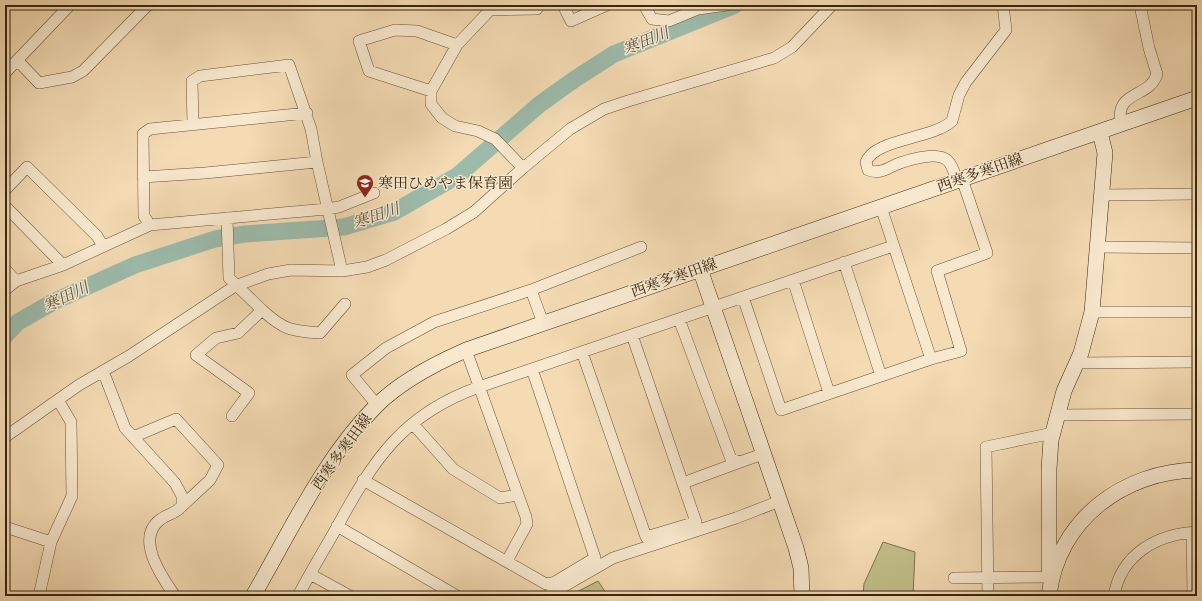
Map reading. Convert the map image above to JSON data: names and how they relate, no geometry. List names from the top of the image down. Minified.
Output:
{"streets":{"main road":["西寒多寒田線"]},"water":["寒田川"],"places":{"school or university":["寒田ひめやま保育園"]}}
